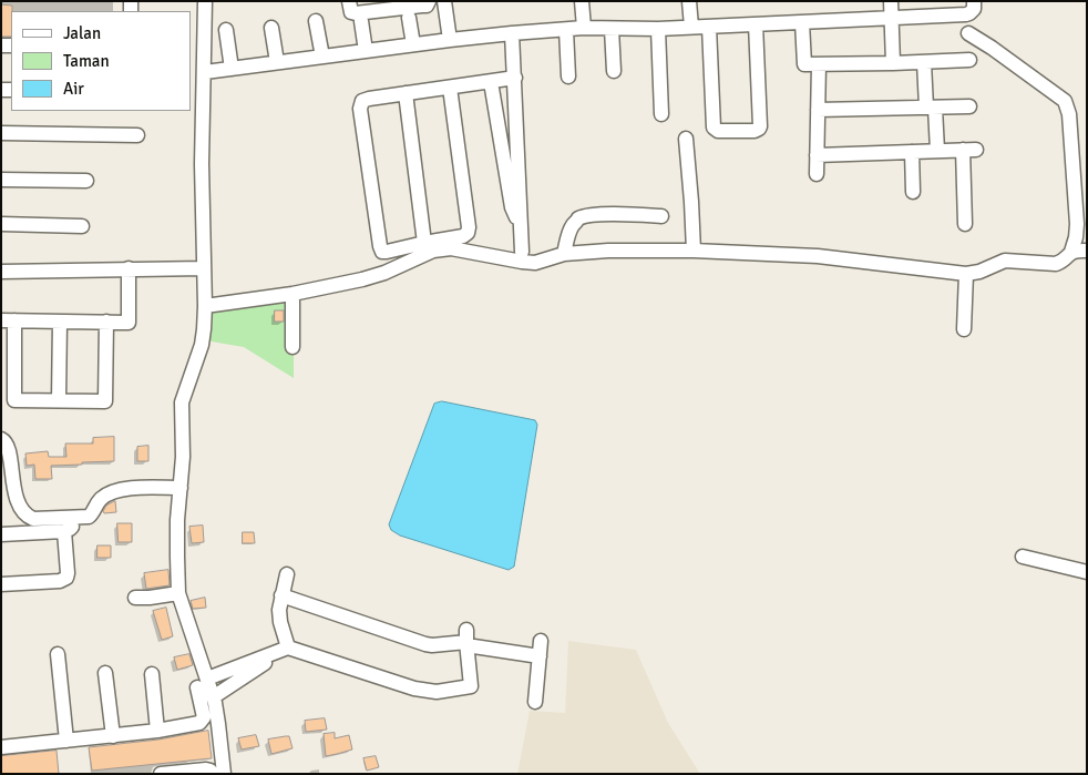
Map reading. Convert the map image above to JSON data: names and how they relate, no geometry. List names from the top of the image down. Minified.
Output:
{"legend":["Jalan","Taman","Air"]}
